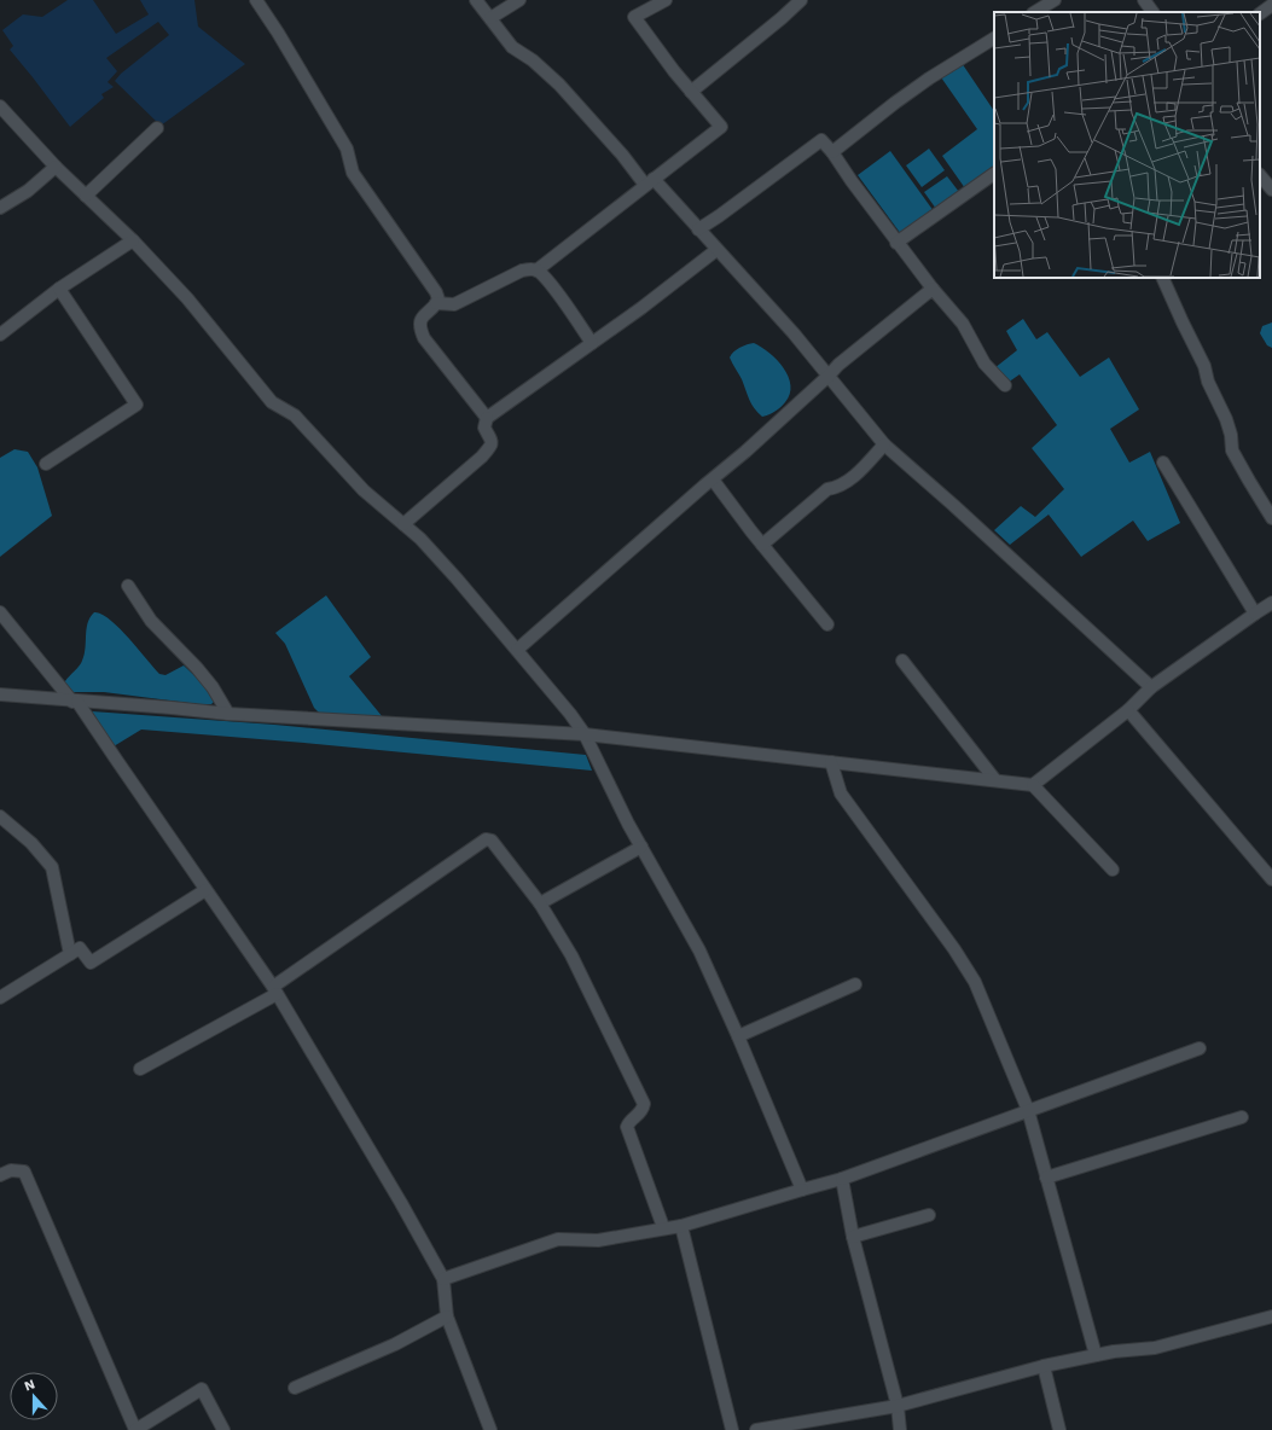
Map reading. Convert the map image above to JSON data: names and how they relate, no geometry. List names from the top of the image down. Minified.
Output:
{"north":"top"}
